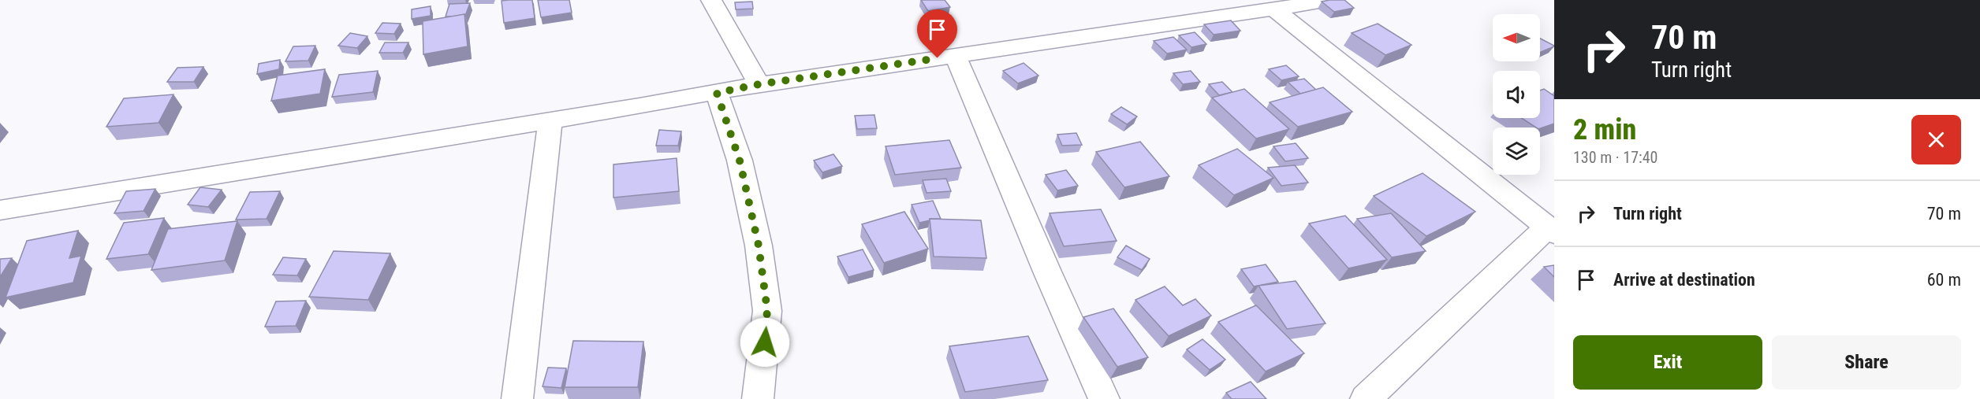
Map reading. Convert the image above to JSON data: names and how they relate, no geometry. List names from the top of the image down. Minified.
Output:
{"north":"left","page":{"turn":["70 m","Turn right"],"heading":["2 min","130 m · 17:40"],"list":[{"name":"Turn right","value":"70 m"},{"name":"Arrive at destination","value":"60 m"}],"buttons":["Exit","Share"]}}
